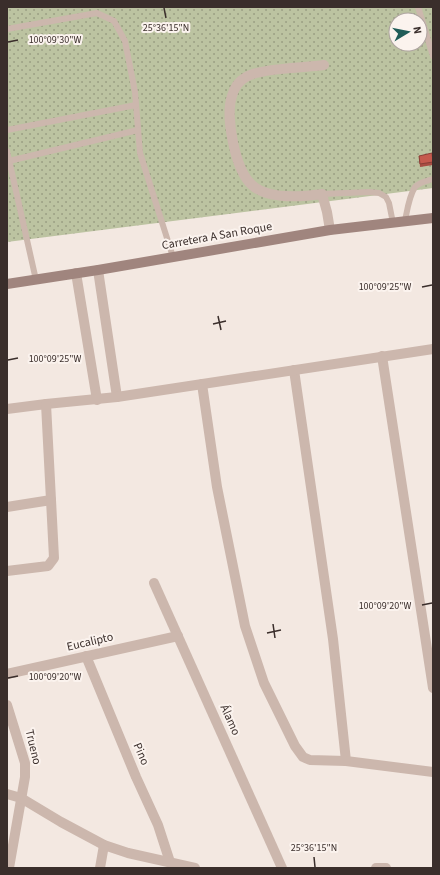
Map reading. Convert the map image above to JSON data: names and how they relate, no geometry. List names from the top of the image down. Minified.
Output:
{"streets":{"main road":["Carretera A San Roque"],"street":["Eucalipto","Álamo","Trueno","Pino"]},"crossings":[["Eucalipto","Álamo"],["Eucalipto","Pino"]],"north":"right","coordinates":["25°36'15\"N","100°09'30\"W","100°09'25\"W","100°09'20\"W"]}
